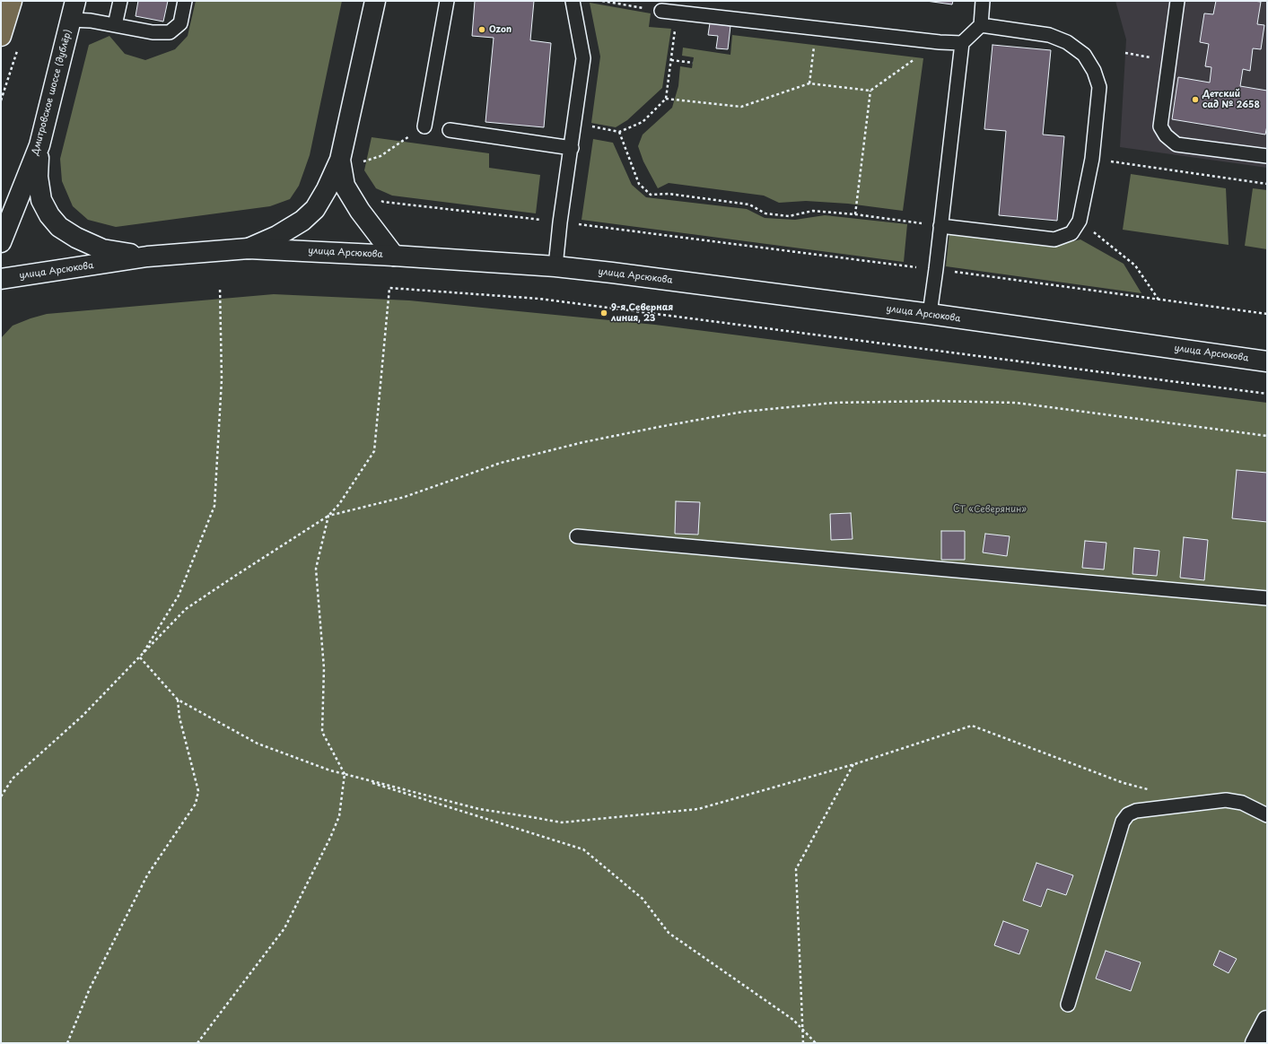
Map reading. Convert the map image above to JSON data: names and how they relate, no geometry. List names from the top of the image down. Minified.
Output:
{"streets":{"street":["Дмитровское шоссе (дублёр)","улица Арсюкова"]},"parks":["СТ «Северянин»"],"places":["Ozon","Детский сад № 2658","9-я Северная линия, 23"]}
